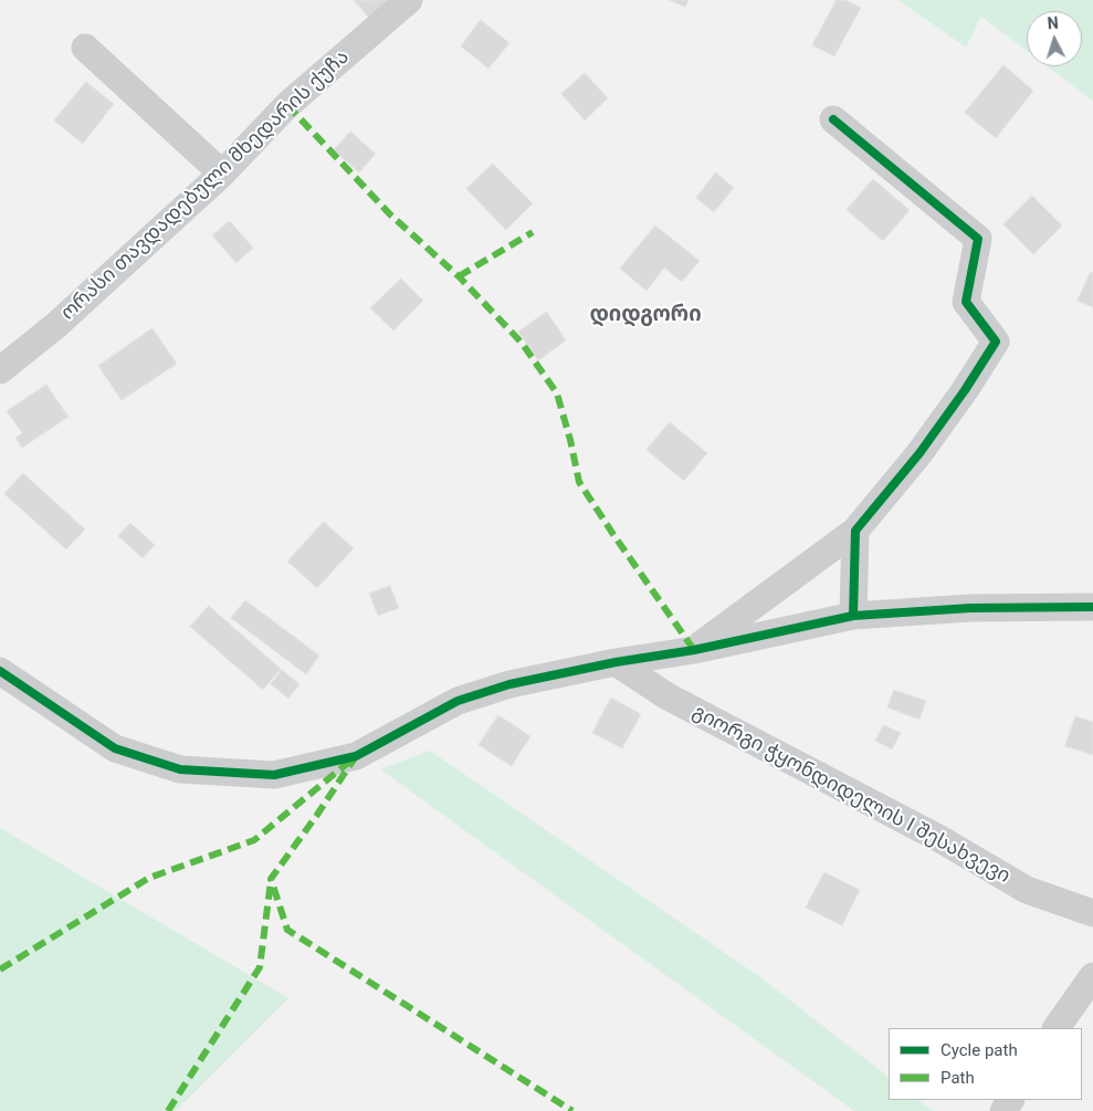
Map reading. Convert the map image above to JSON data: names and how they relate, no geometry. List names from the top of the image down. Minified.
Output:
{"streets":{"street":["ორასი თავდადებული მხედარის ქუჩა","გიორგი ჭყონდიდელის I შესახვევი"]},"districts":["დიდგორი"],"legend":["Cycle path","Path"],"north":"top"}
